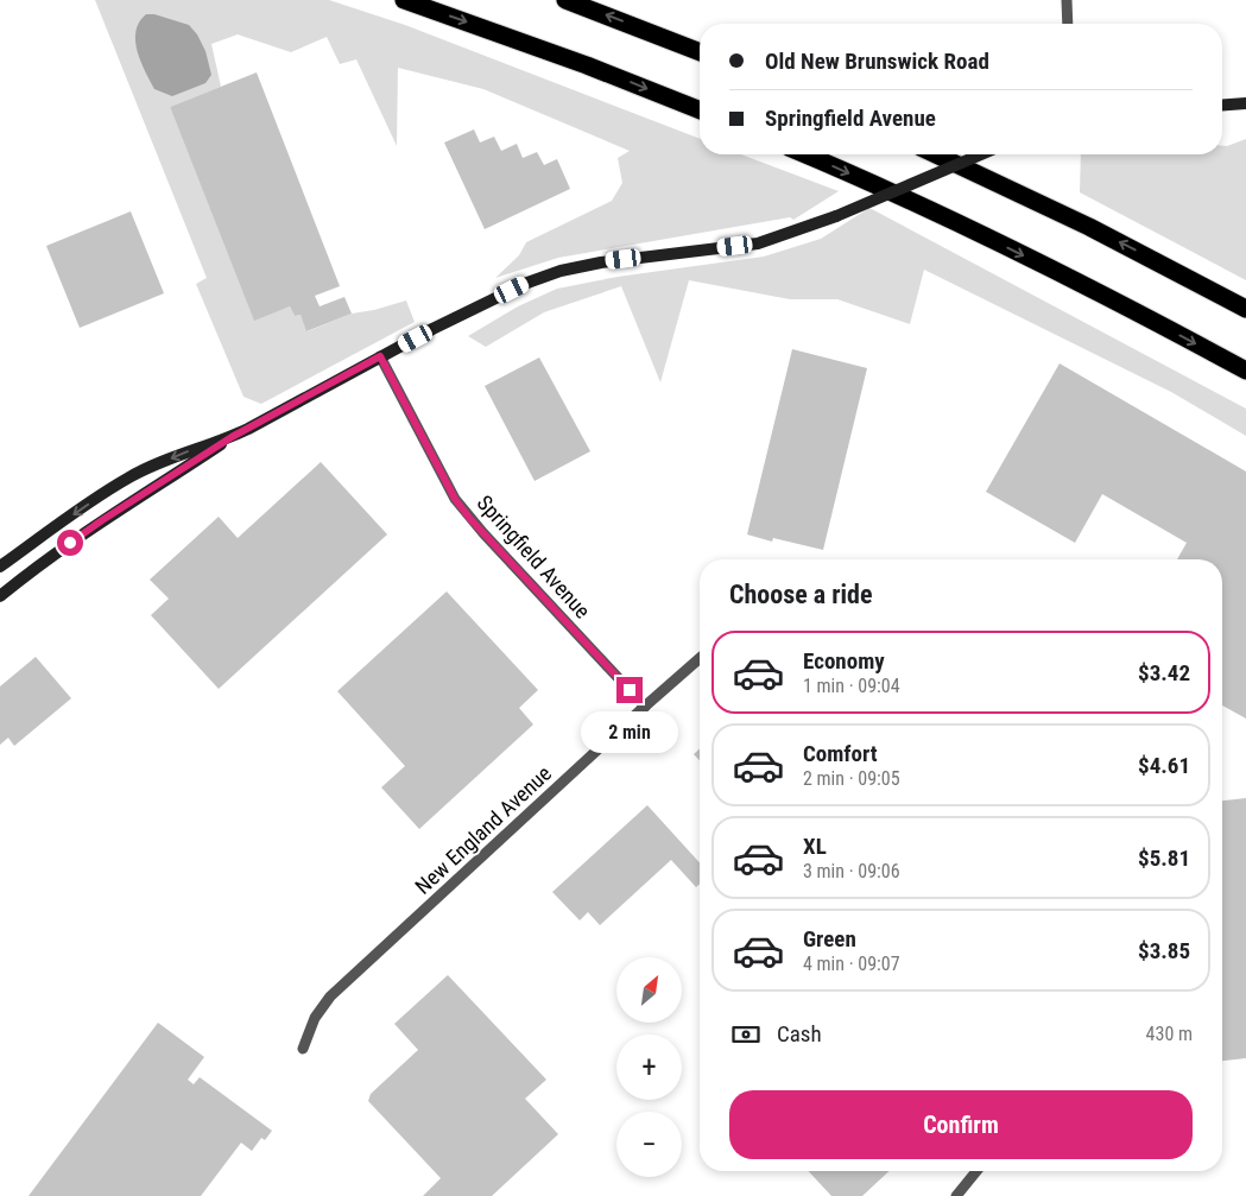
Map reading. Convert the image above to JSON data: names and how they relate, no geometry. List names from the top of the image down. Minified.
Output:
{"streets":{"street":["Springfield Avenue","New England Avenue"]},"crossings":[["Springfield Avenue","New England Avenue"]],"north":"top right","page":{"banner":["Old New Brunswick Road","Springfield Avenue"],"heading":"Choose a ride","list":[{"name":"Economy","note":"1 min · 09:04","value":"$3.42"},{"name":"Comfort","note":"2 min · 09:05","value":"$4.61"},{"name":"XL","note":"3 min · 09:06","value":"$5.81"},{"name":"Green","note":"4 min · 09:07","value":"$3.85"}],"bubble":"2 min","map_buttons":["+","−"],"pay":["Cash","430 m"],"buttons":"Confirm"}}
